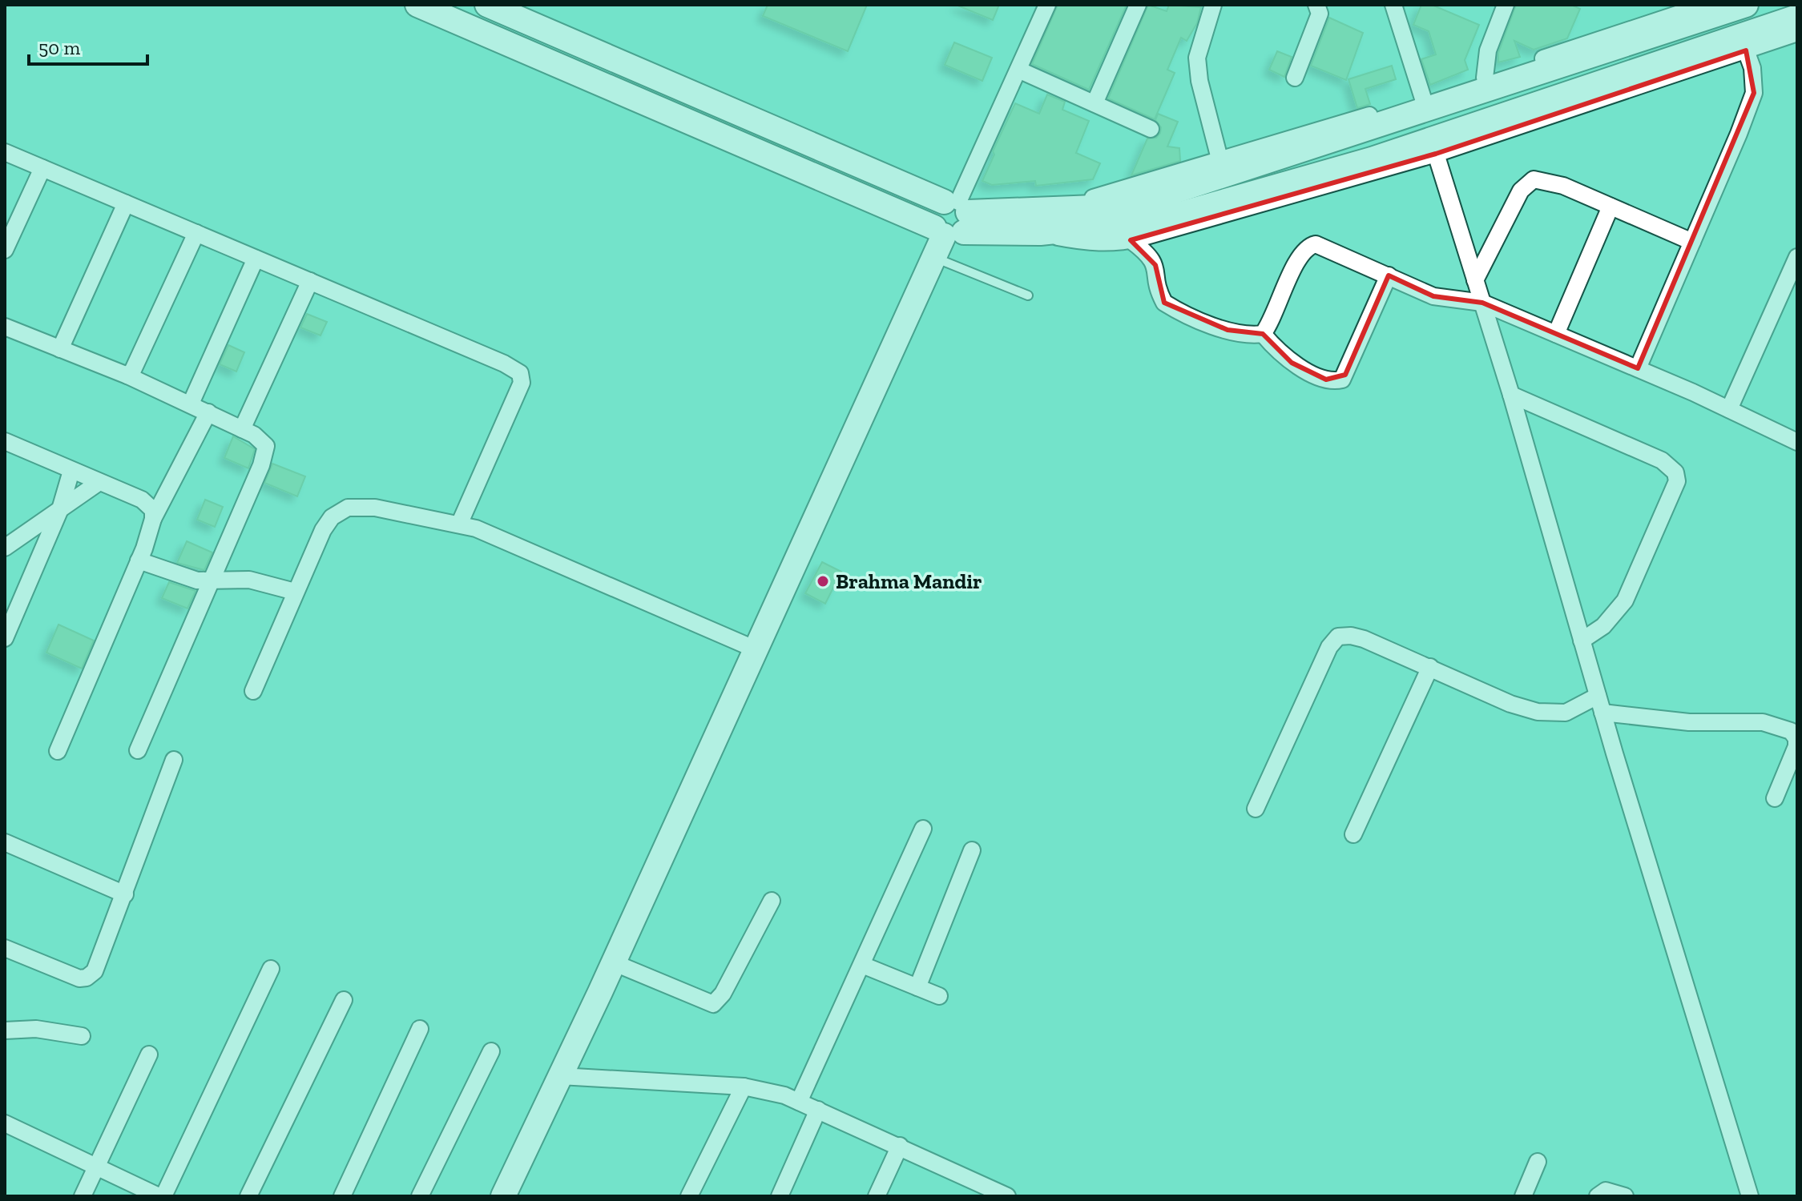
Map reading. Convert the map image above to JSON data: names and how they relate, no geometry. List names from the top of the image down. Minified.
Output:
{"places":["Brahma Mandir"],"scale_bar":"50 m"}
